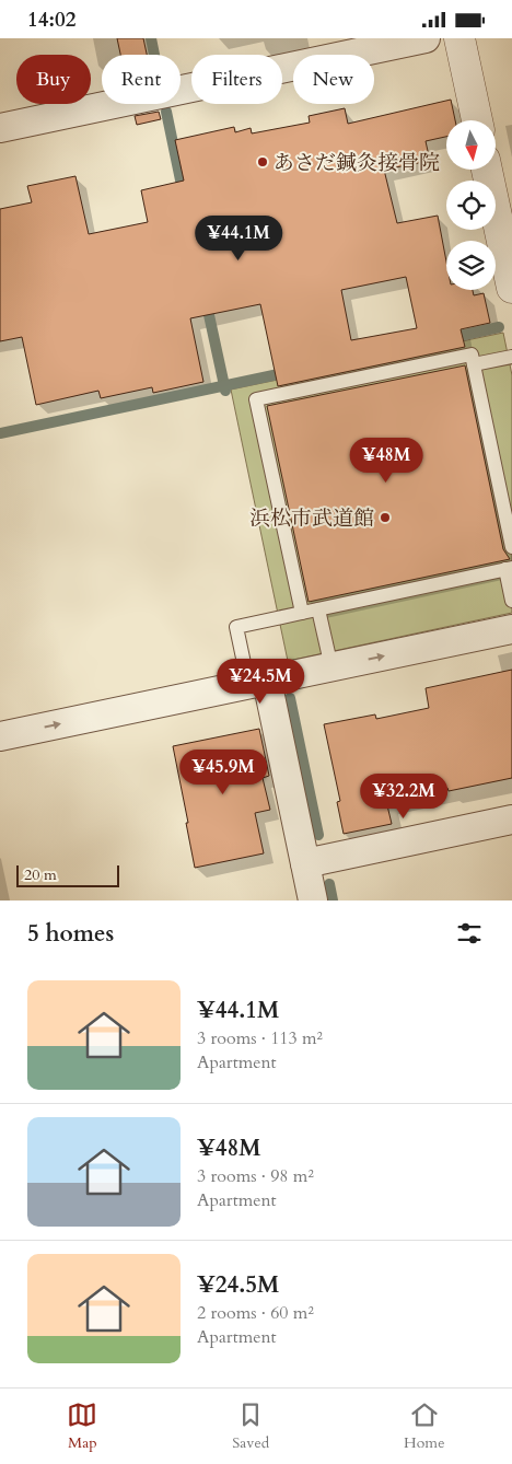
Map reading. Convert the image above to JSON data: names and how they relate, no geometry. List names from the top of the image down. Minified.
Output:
{"places":["あさだ鍼灸接骨院","浜松市武道館"],"scale_bar":"20 m","north":"bottom","page":{"status":"14:02","chip":["Buy","Rent","Filters","New"],"price":["¥44.1M","¥48M","¥24.5M","¥45.9M","¥32.2M"],"scale":"20 m","heading":"5 homes","list":[{"name":"¥44.1M","note":"3 rooms · 113 m² · Apartment"},{"name":"¥48M","note":"3 rooms · 98 m² · Apartment"},{"name":"¥24.5M","note":"2 rooms · 60 m² · Apartment"}],"tabs":["Map","Saved","Home"]}}
